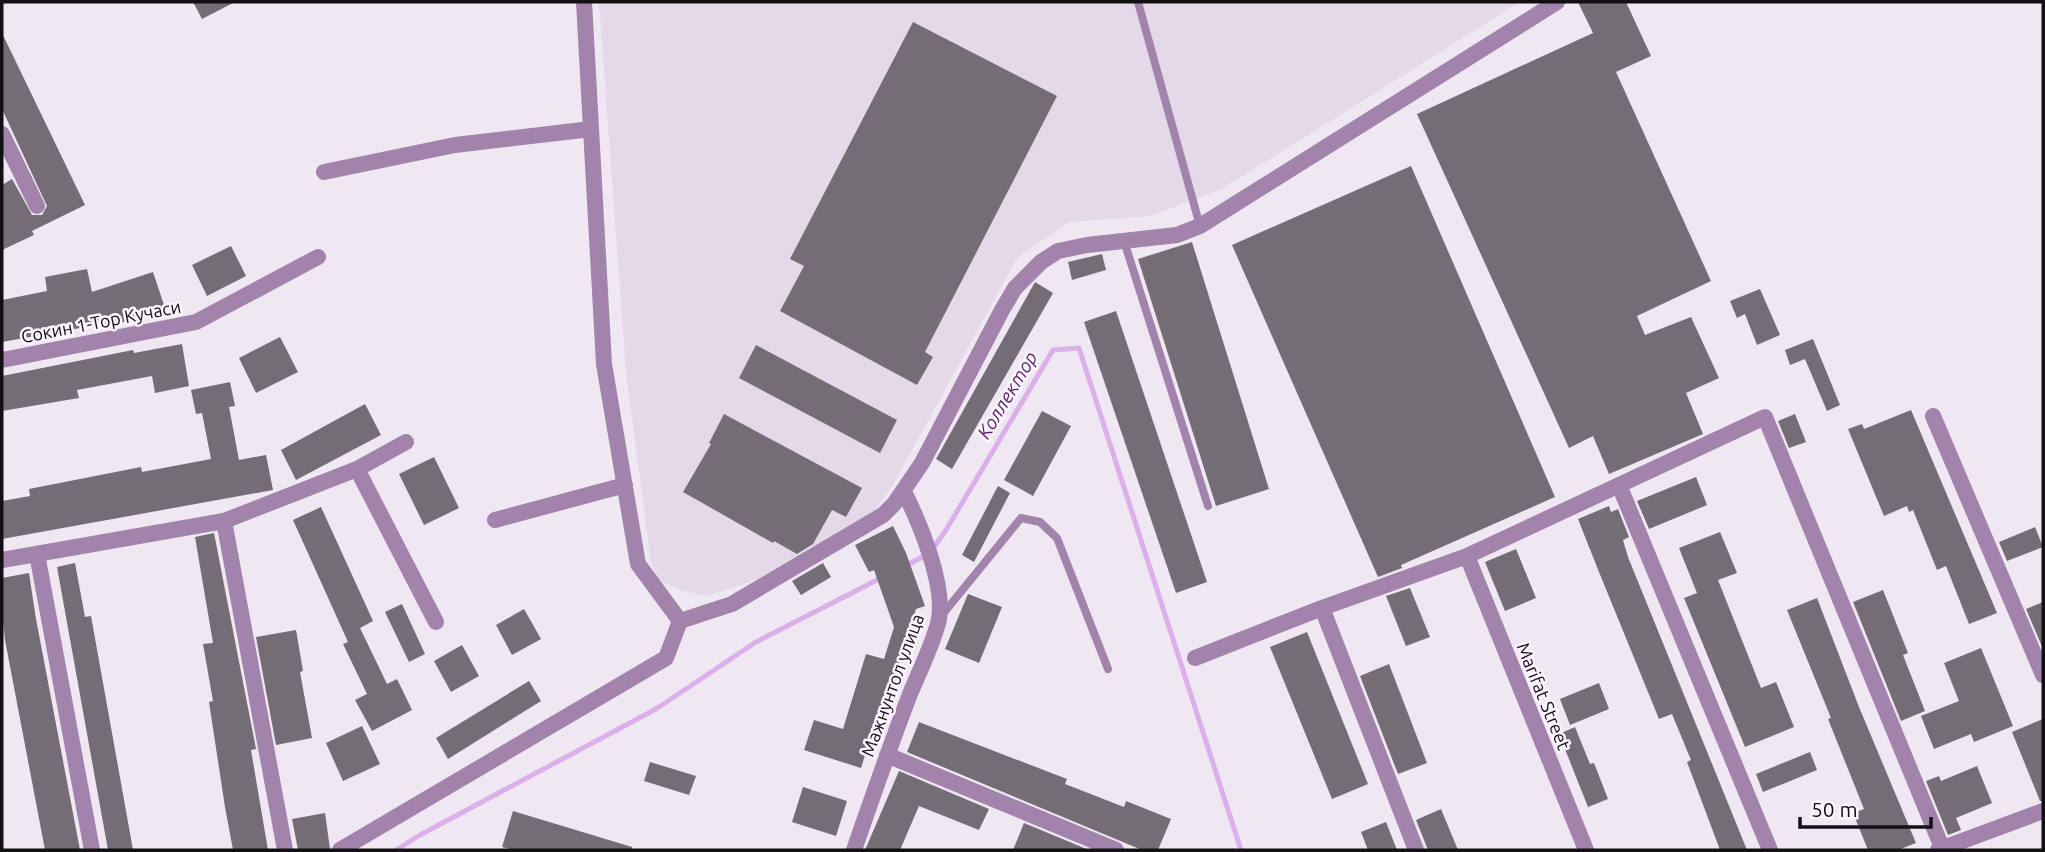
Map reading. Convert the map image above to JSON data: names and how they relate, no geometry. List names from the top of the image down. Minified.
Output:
{"streets":{"street":["Сокин 1-Тор Kучаси","Мажнунтол улица","Marifat Street"]},"water":["Коллектор"],"scale_bar":"50 m"}
